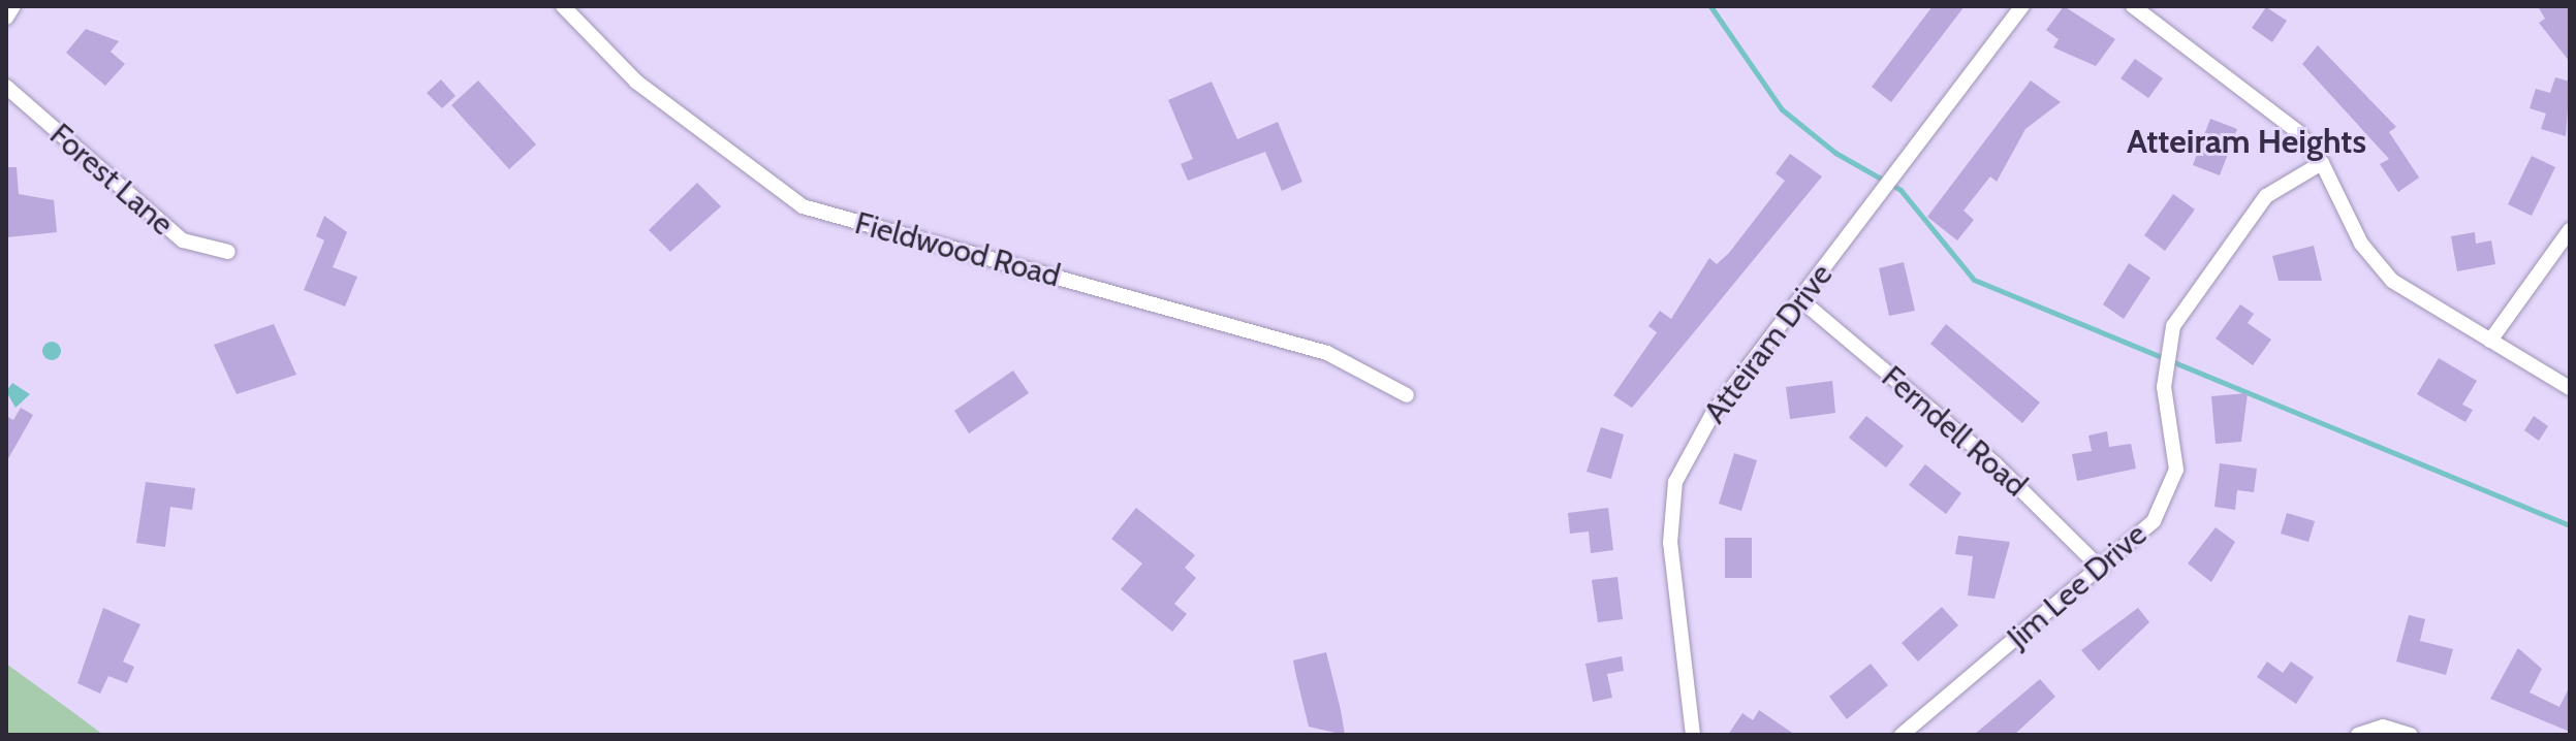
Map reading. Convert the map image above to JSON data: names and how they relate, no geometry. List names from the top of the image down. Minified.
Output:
{"streets":{"street":["Forest Lane","Fieldwood Road","Atteiram Drive","Ferndell Road","Jim Lee Drive"]},"crossings":[["Atteiram Drive","Ferndell Road"],["Ferndell Road","Jim Lee Drive"]],"districts":["Atteiram Heights"]}
